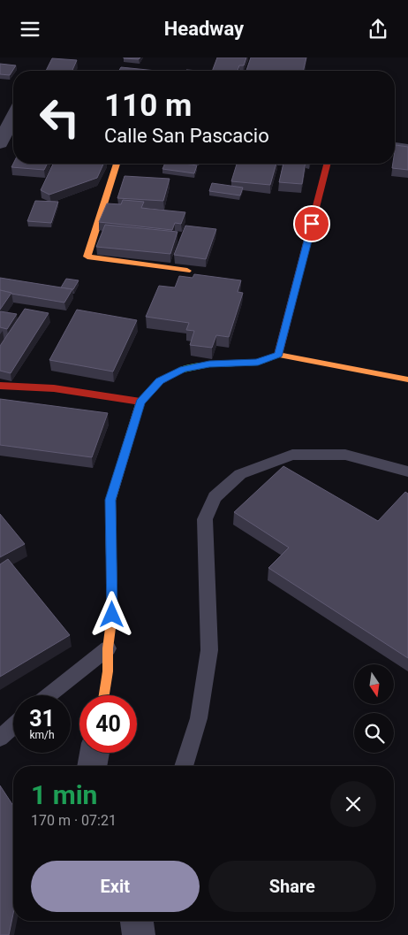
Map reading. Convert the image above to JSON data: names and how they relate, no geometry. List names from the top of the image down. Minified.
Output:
{"north":"bottom","page":{"header":"Headway","turn":["110 m","Calle San Pascacio"],"speed":"31 km/h","limit":"40","heading":["1 min","170 m · 07:21"],"buttons":["Exit","Share"]}}
